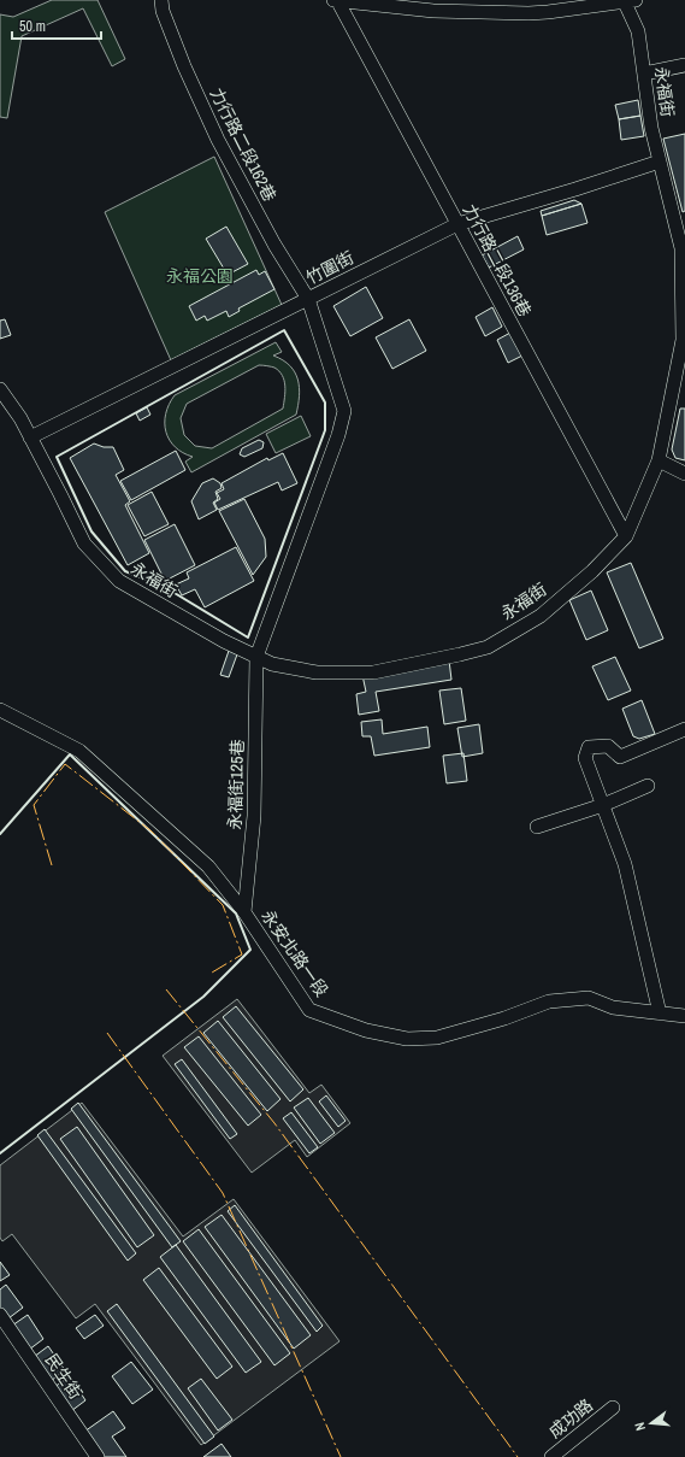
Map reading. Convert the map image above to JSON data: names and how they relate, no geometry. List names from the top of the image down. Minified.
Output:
{"streets":{"street":["永福街","力行路二段162巷","力行路二段136巷","竹圍街","永福街125巷","永安北路一段","民生街","成功路"]},"crossings":[["永福街","力行路二段162巷"],["永福街","力行路二段136巷"],["永福街","竹圍街"],["永福街","永福街125巷"],["力行路二段162巷","竹圍街"],["力行路二段162巷","永福街125巷"],["力行路二段136巷","竹圍街"],["永福街125巷","永安北路一段"]],"parks":["永福公園"],"scale_bar":"50 m","north":"left"}
